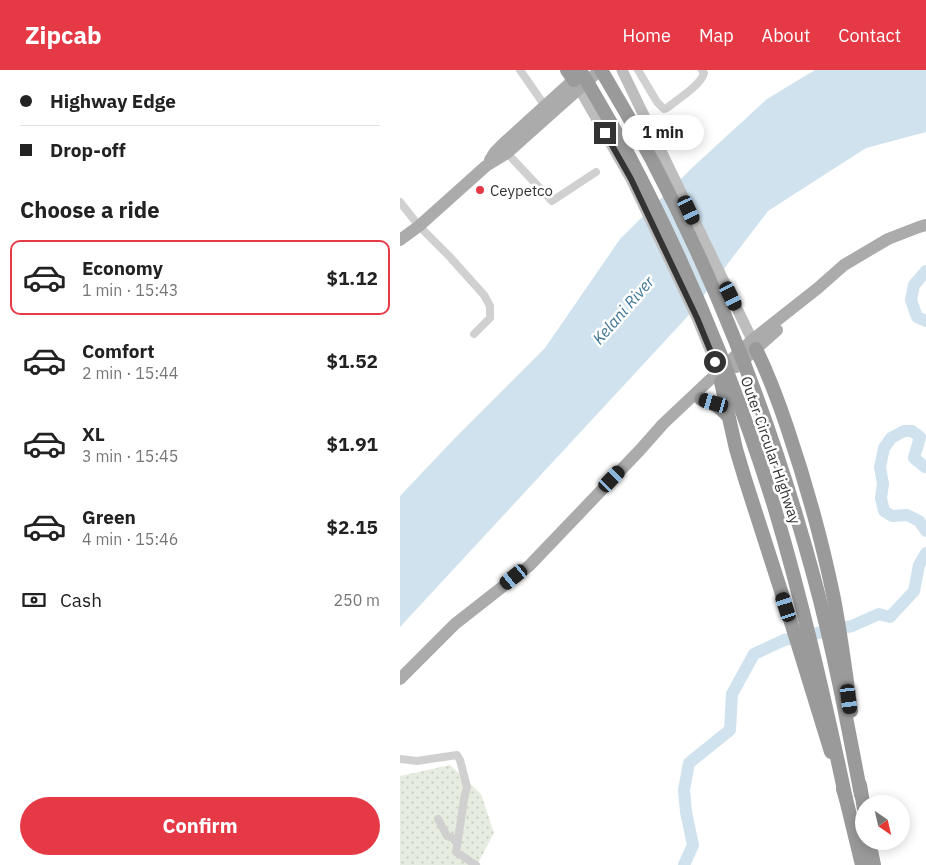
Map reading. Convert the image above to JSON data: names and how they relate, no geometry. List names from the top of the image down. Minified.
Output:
{"streets":{"highway":["Outer Circular Highway"]},"water":["Kelani River"],"places":["Ceypetco"],"north":"bottom right","page":{"header":"Zipcab","nav":["Home","Map","About","Contact"],"banner":["Highway Edge","Drop-off"],"bubble":"1 min","heading":"Choose a ride","list":[{"name":"Economy","note":"1 min · 15:43","value":"$1.12"},{"name":"Comfort","note":"2 min · 15:44","value":"$1.52"},{"name":"XL","note":"3 min · 15:45","value":"$1.91"},{"name":"Green","note":"4 min · 15:46","value":"$2.15"}],"pay":["Cash","250 m"],"buttons":"Confirm"}}
